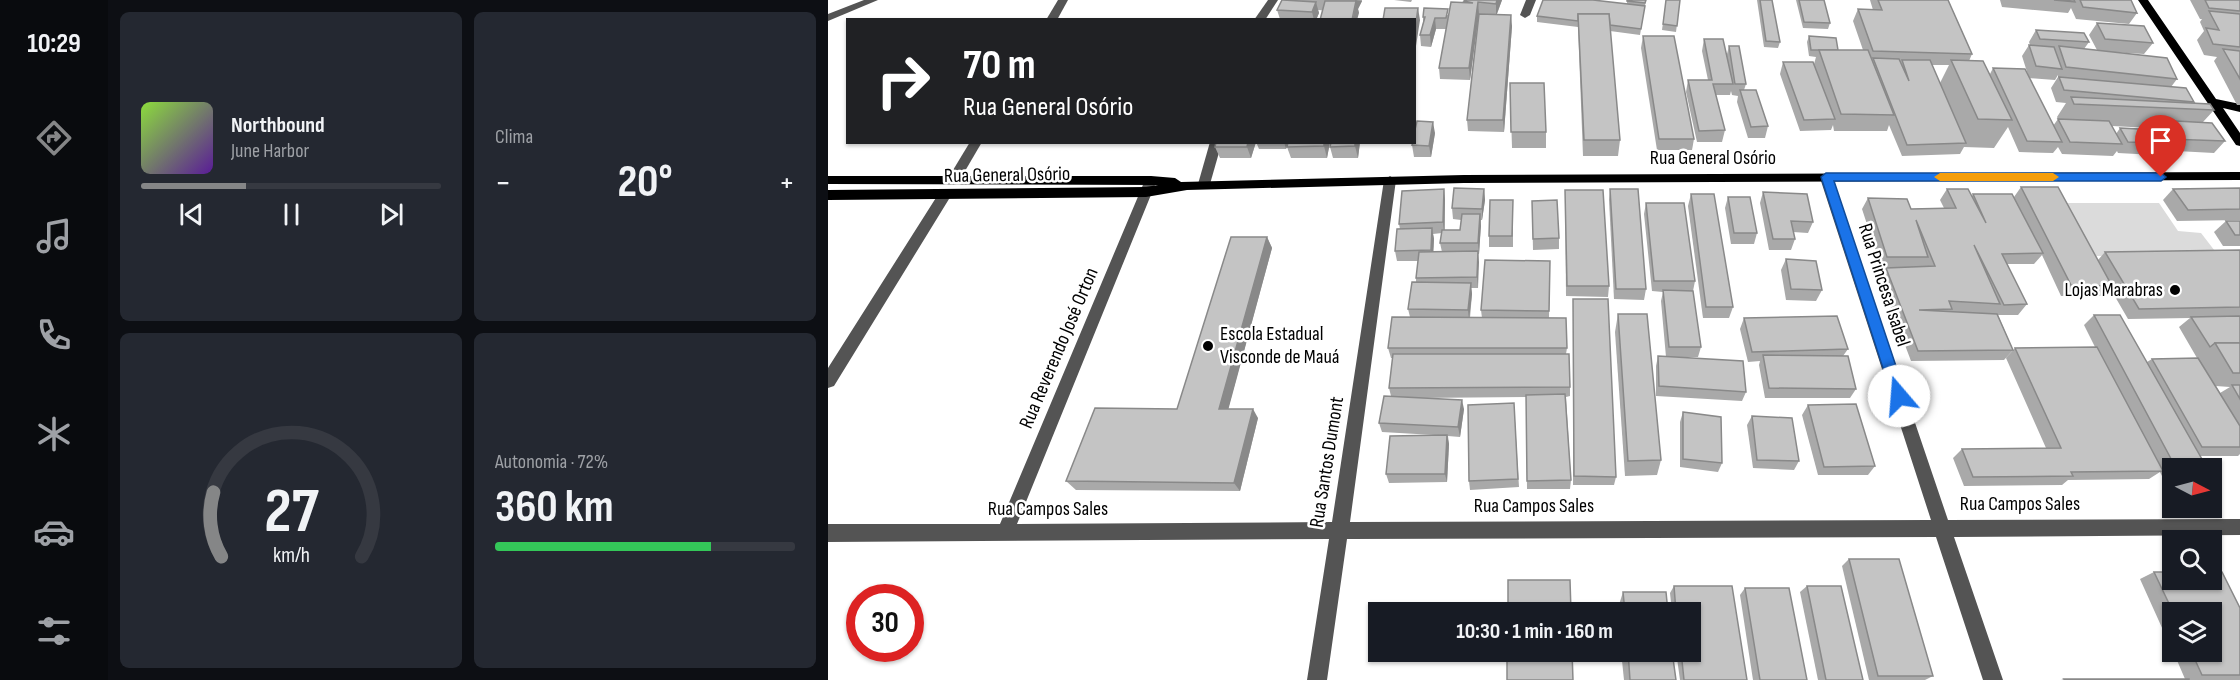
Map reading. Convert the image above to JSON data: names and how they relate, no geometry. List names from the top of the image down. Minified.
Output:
{"streets":{"main road":["Rua General Osório"],"street":["Rua Princesa Isabel","Rua Reverendo José Orton","Rua Santos Dumont","Rua Campos Sales"]},"crossings":[["Rua General Osório","Rua Princesa Isabel"],["Rua General Osório","Rua Reverendo José Orton"],["Rua General Osório","Rua Santos Dumont"],["Rua Princesa Isabel","Rua Campos Sales"],["Rua Reverendo José Orton","Rua Campos Sales"],["Rua Santos Dumont","Rua Campos Sales"]],"places":["Lojas Marabras","Escola Estadual Visconde de Mauá"],"north":"right","page":{"tabs":"10:29","tile":["Clima",["Autonomia · 72%","360 km"]],"turn":["70 m","Rua General Osório"],"song":["Northbound","June Harbor"],"heat":["−","20°","+"],"limit":"30","trip":"10:30 · 1 min · 160 m","gauge":["27","km/h"]}}
